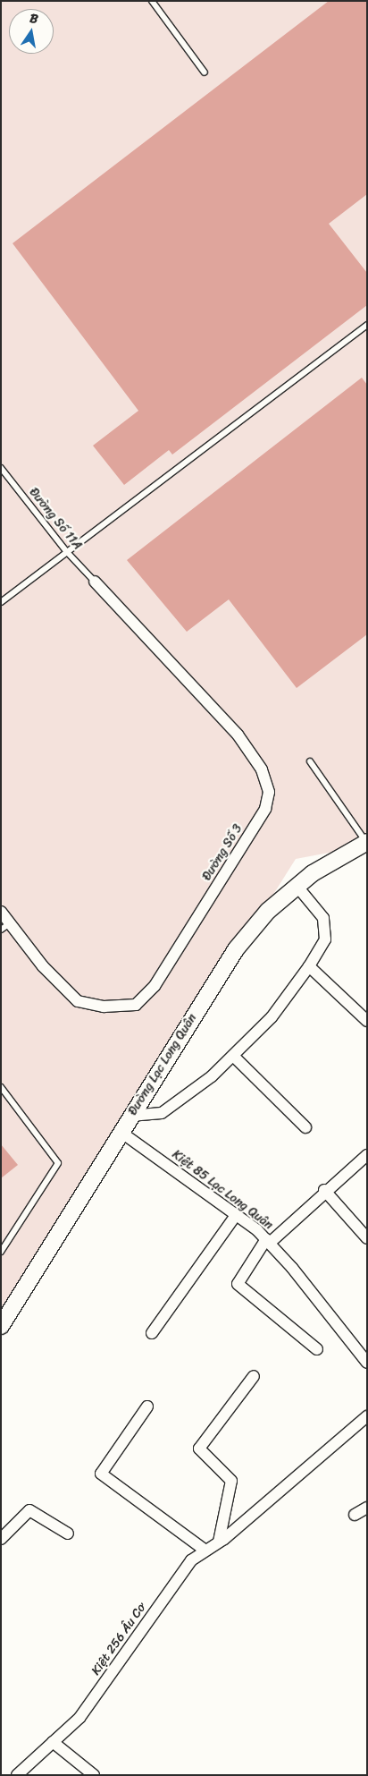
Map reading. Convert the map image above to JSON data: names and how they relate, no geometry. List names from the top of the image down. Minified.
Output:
{"streets":{"street":["Đường Số 3","Đường Lạc Long Quân","Kiệt 85 Lạc Long Quân","Kiệt 256 Âu Cơ"],"lane":["Đường Số 11A"]},"crossings":[["Đường Số 11A","Đường Số 3"],["Đường Lạc Long Quân","Kiệt 85 Lạc Long Quân"]],"north":"top"}
